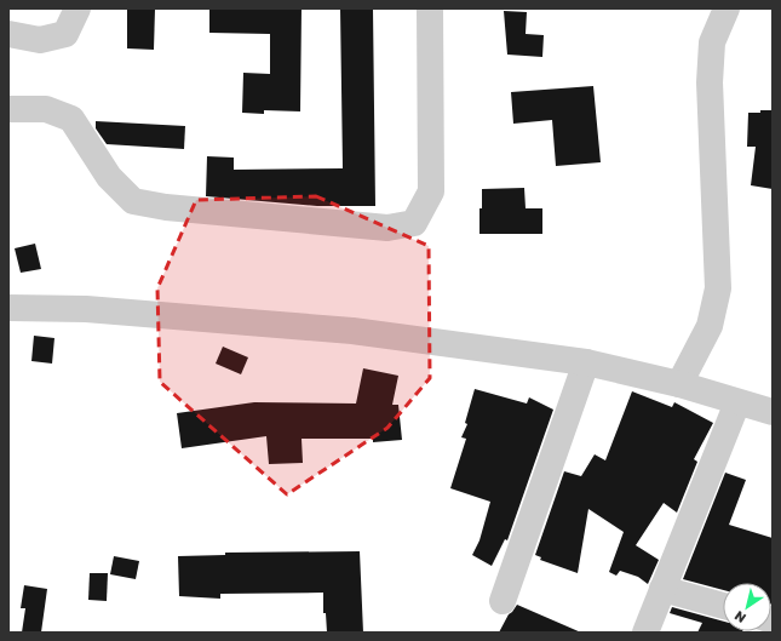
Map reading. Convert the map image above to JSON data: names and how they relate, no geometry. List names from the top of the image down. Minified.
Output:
{"north":"bottom left"}
